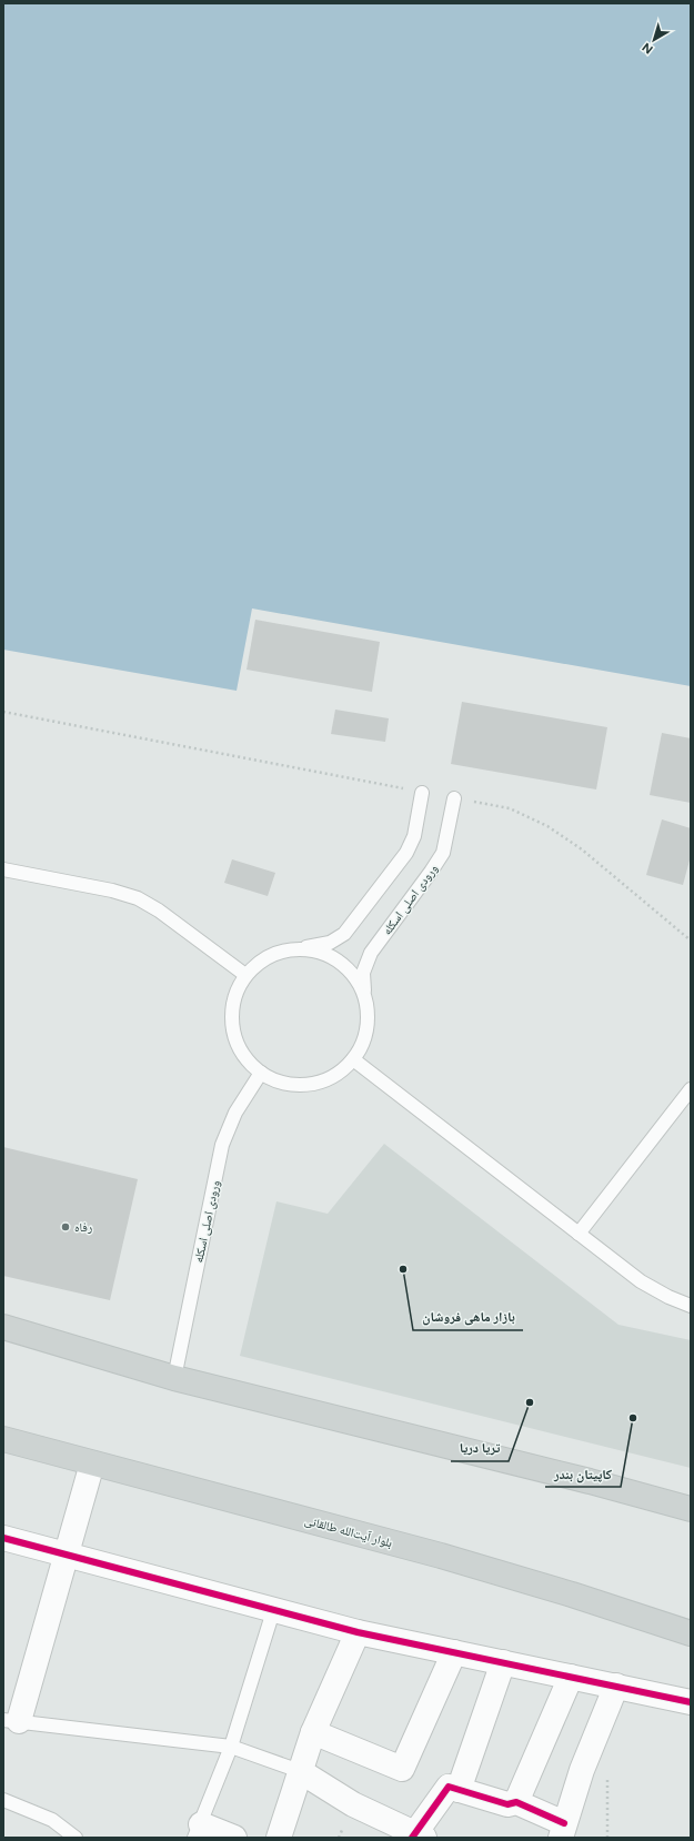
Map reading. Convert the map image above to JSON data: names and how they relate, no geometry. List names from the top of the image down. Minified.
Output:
{"streets":{"main road":["بلوار آیت‌الله طالقانی"],"lane":["ورودی اصلی اسکله"]},"places":["رفاه","بازار ماهی فروشان","تریا دریا","کاپیتان بندر"],"north":"bottom left"}
